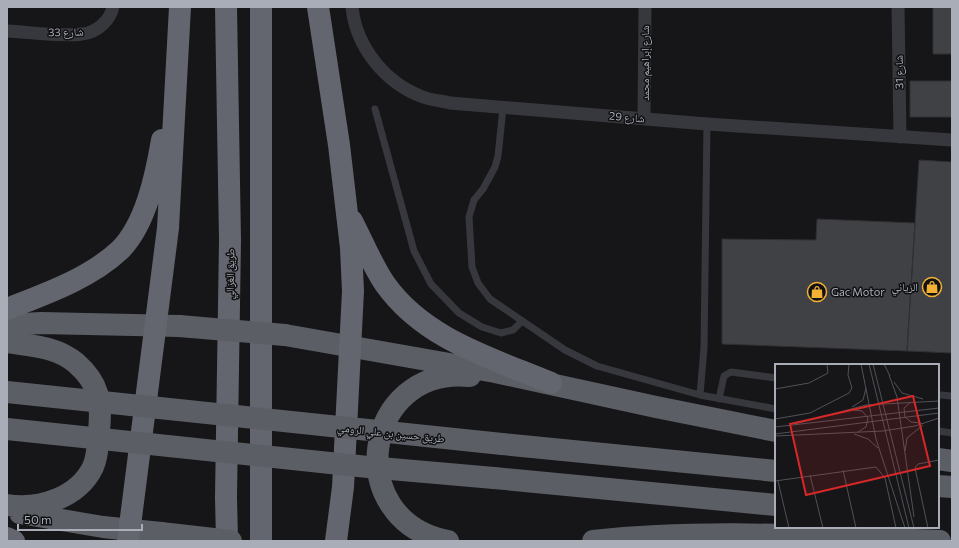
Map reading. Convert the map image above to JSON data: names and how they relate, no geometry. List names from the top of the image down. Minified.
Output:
{"streets":{"highway":["طريق الغزالي","طريق حسين بن علي الرومي"],"street":["شارع 33","شارع إبراهيم محمد","شارع 31","شارع 29"]},"crossings":[["شارع إبراهيم محمد","شارع 29"],["شارع 31","شارع 29"]],"places":{"shop":["الزياني","Gac Motor"]},"scale_bar":"50 m"}
